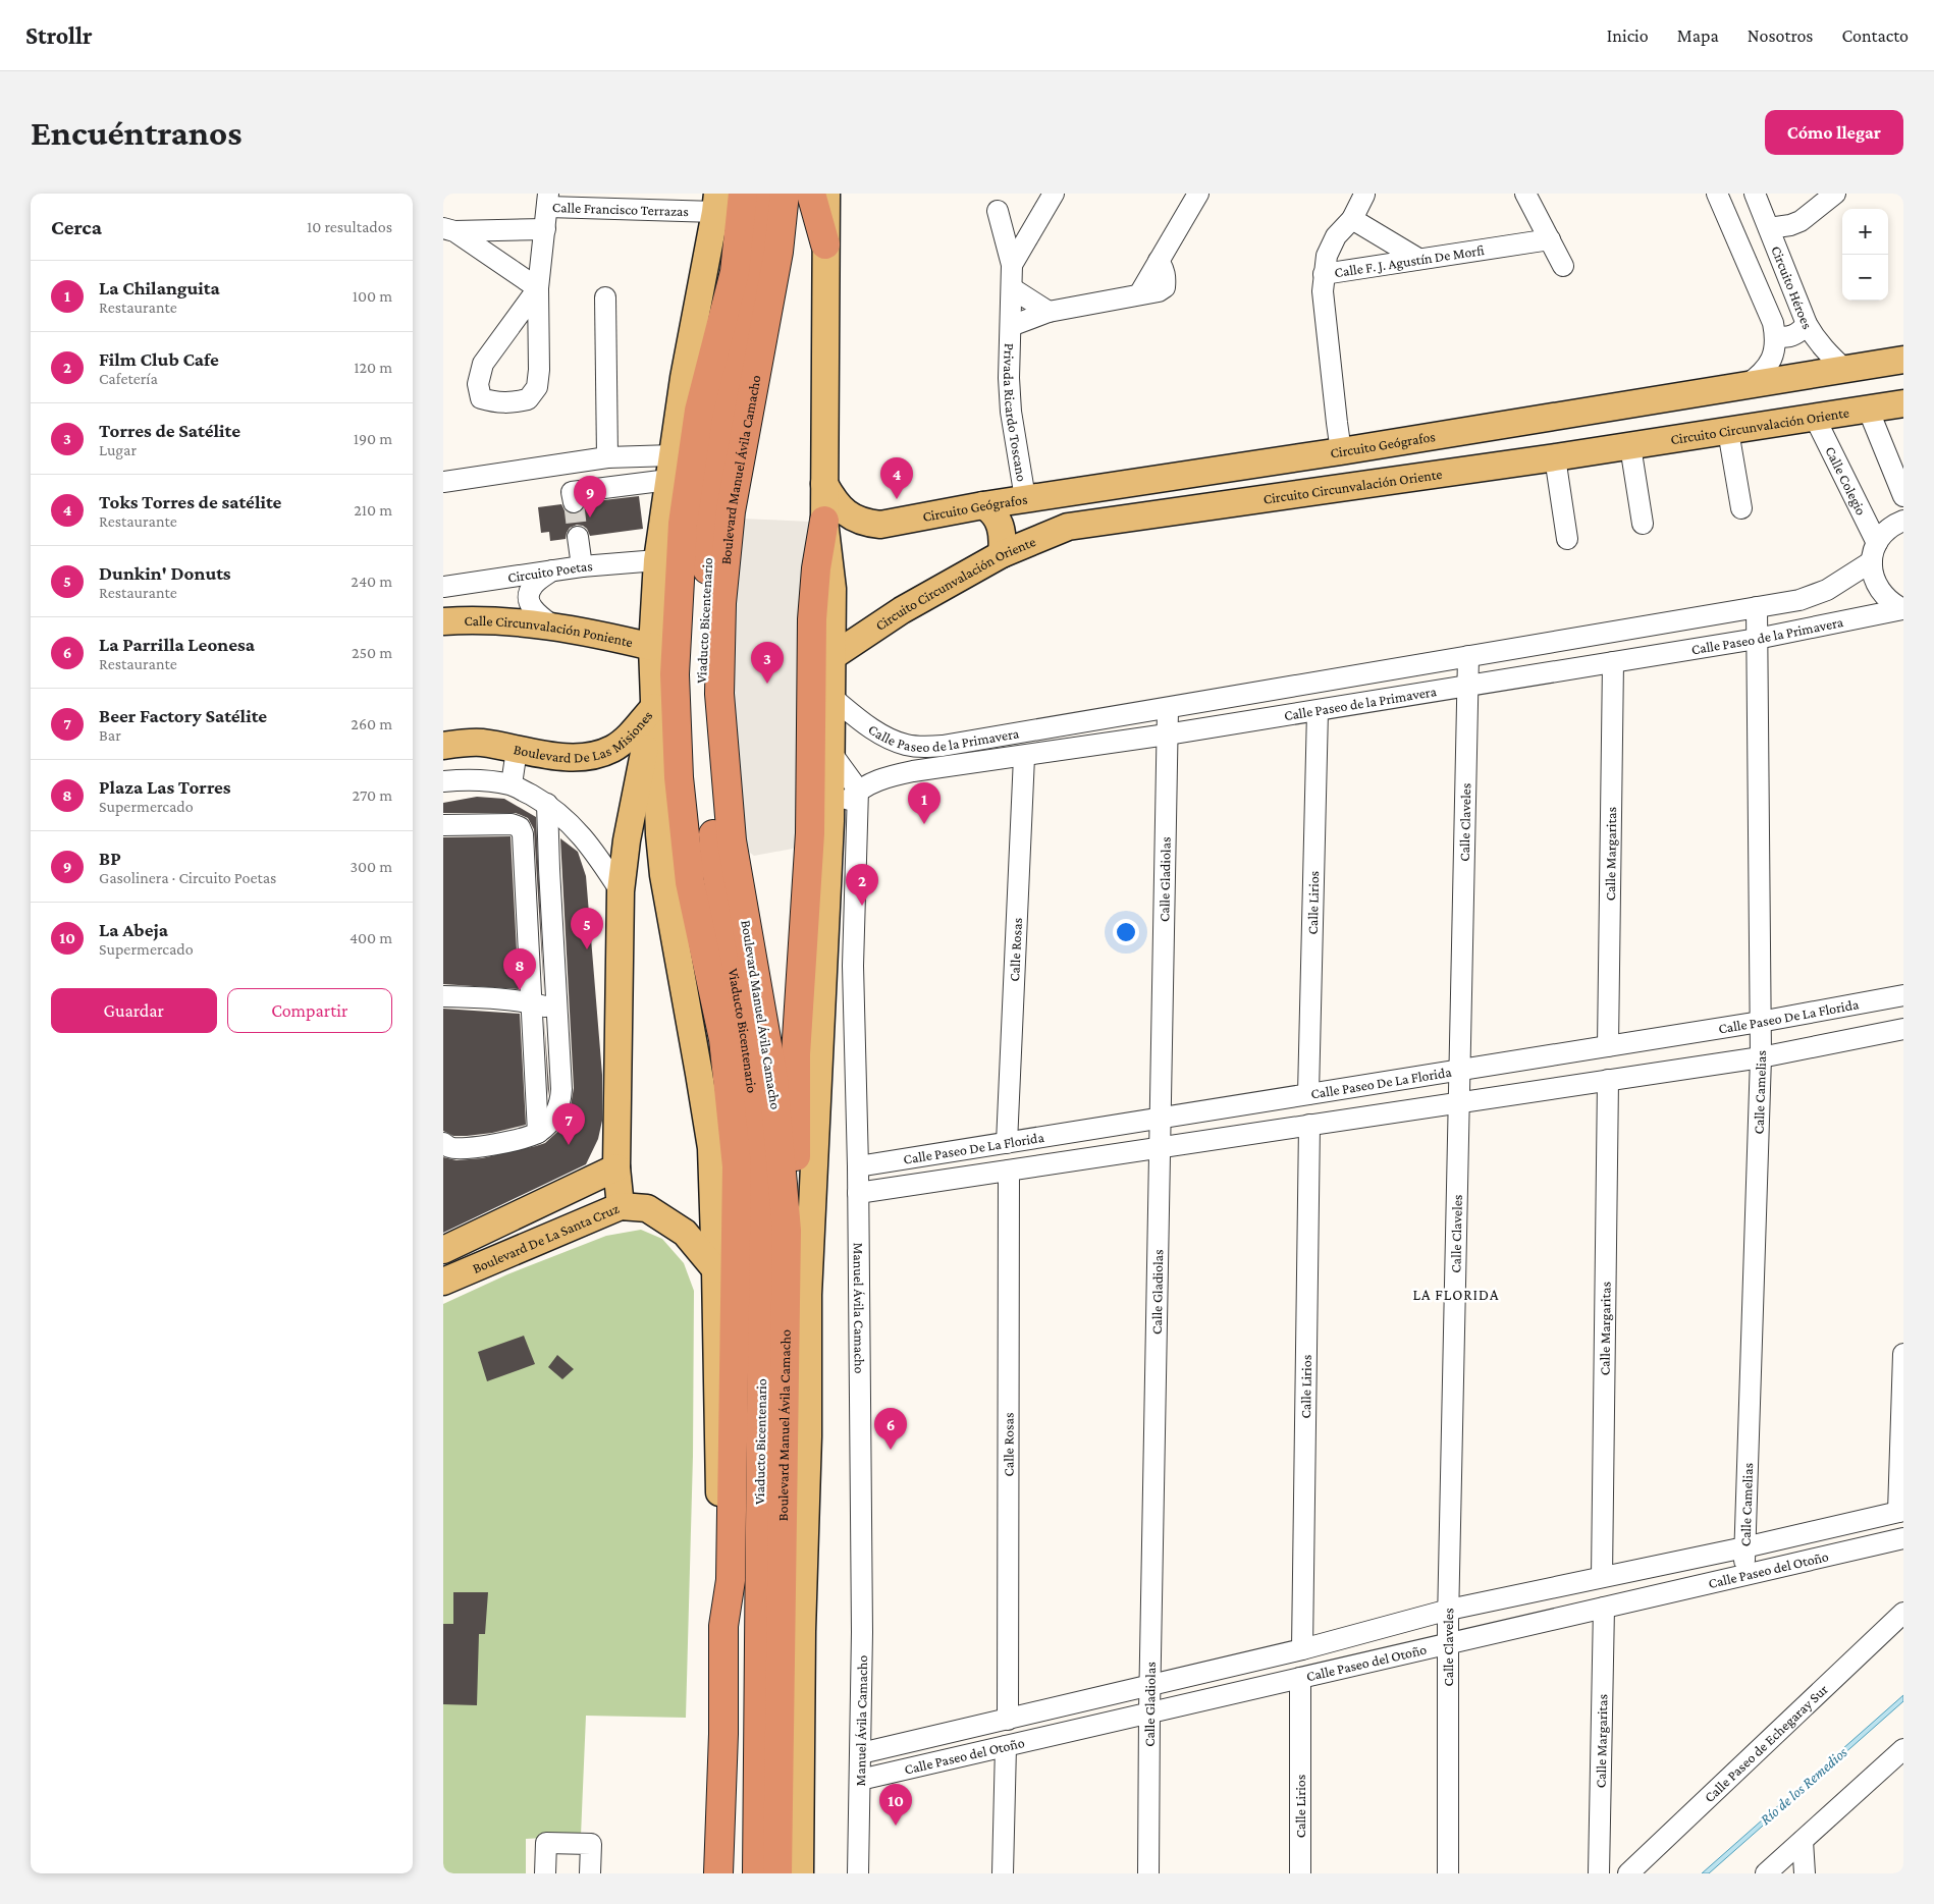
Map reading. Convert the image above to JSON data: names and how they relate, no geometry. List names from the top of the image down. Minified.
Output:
{"streets":{"highway":["Boulevard Manuel Ávila Camacho","Viaducto Bicentenario"],"main road":["Circuito Circunvalación Oriente","Circuito Geógrafos","Calle Circunvalación Poniente","Boulevard De Las Misiones","Boulevard De La Santa Cruz"],"street":["Calle Francisco Terrazas","Calle F. J. Agustín De Morfi","Circuito Héroes","Privada Ricardo Toscano","Calle Colegio","Circuito Poetas","Calle Paseo de la Primavera","Calle Claveles","Calle Margaritas","Calle Gladiolas","Calle Lirios","Calle Rosas","Calle Paseo De La Florida","Calle Camelias","Manuel Ávila Camacho","Calle Paseo del Otoño","Calle Paseo de Echegaray Sur"]},"crossings":[["Calle F. J. Agustín De Morfi","Circuito Geógrafos"],["Privada Ricardo Toscano","Circuito Geógrafos"],["Circuito Circunvalación Oriente","Boulevard Manuel Ávila Camacho"],["Circuito Circunvalación Oriente","Calle Colegio"],["Circuito Geógrafos","Boulevard Manuel Ávila Camacho"],["Boulevard Manuel Ávila Camacho","Viaducto Bicentenario"],["Boulevard Manuel Ávila Camacho","Calle Paseo de la Primavera"],["Calle Colegio","Calle Paseo de la Primavera"],["Calle Paseo de la Primavera","Calle Claveles"],["Calle Paseo de la Primavera","Calle Margaritas"],["Calle Paseo de la Primavera","Calle Gladiolas"],["Calle Paseo de la Primavera","Calle Lirios"],["Calle Paseo de la Primavera","Calle Rosas"],["Calle Paseo de la Primavera","Calle Camelias"],["Calle Paseo de la Primavera","Manuel Ávila Camacho"],["Boulevard De Las Misiones","Boulevard De La Santa Cruz"],["Calle Claveles","Calle Paseo De La Florida"],["Calle Claveles","Calle Paseo del Otoño"],["Calle Margaritas","Calle Paseo De La Florida"],["Calle Margaritas","Calle Paseo del Otoño"],["Calle Gladiolas","Calle Paseo De La Florida"],["Calle Gladiolas","Calle Paseo del Otoño"],["Calle Lirios","Calle Paseo De La Florida"],["Calle Lirios","Calle Paseo del Otoño"],["Calle Rosas","Calle Paseo De La Florida"],["Calle Rosas","Calle Paseo del Otoño"],["Calle Paseo De La Florida","Calle Camelias"],["Calle Paseo De La Florida","Manuel Ávila Camacho"],["Calle Camelias","Calle Paseo del Otoño"],["Manuel Ávila Camacho","Calle Paseo del Otoño"]],"districts":["LA FLORIDA"],"water":["Río de los Remedios"],"page":{"header":"Strollr","nav":["Inicio","Mapa","Nosotros","Contacto"],"buttons":["Cómo llegar",["Guardar","Compartir"]],"title":"Encuéntranos","heading":["Cerca","10 resultados"],"map_buttons":["+","−"],"list":[{"mark":"1","name":"La Chilanguita","note":"Restaurante","value":"100 m"},{"mark":"2","name":"Film Club Cafe","note":"Cafetería","value":"120 m"},{"mark":"3","name":"Torres de Satélite","note":"Lugar","value":"190 m"},{"mark":"4","name":"Toks Torres de satélite","note":"Restaurante","value":"210 m"},{"mark":"5","name":"Dunkin' Donuts","note":"Restaurante","value":"240 m"},{"mark":"6","name":"La Parrilla Leonesa","note":"Restaurante","value":"250 m"},{"mark":"7","name":"Beer Factory Satélite","note":"Bar","value":"260 m"},{"mark":"8","name":"Plaza Las Torres","note":"Supermercado","value":"270 m"},{"mark":"9","name":"BP","note":"Gasolinera · Circuito Poetas","value":"300 m"},{"mark":"10","name":"La Abeja","note":"Supermercado","value":"400 m"}],"pins":["4","9","3","1","2","5","8","7","6","10"]}}
